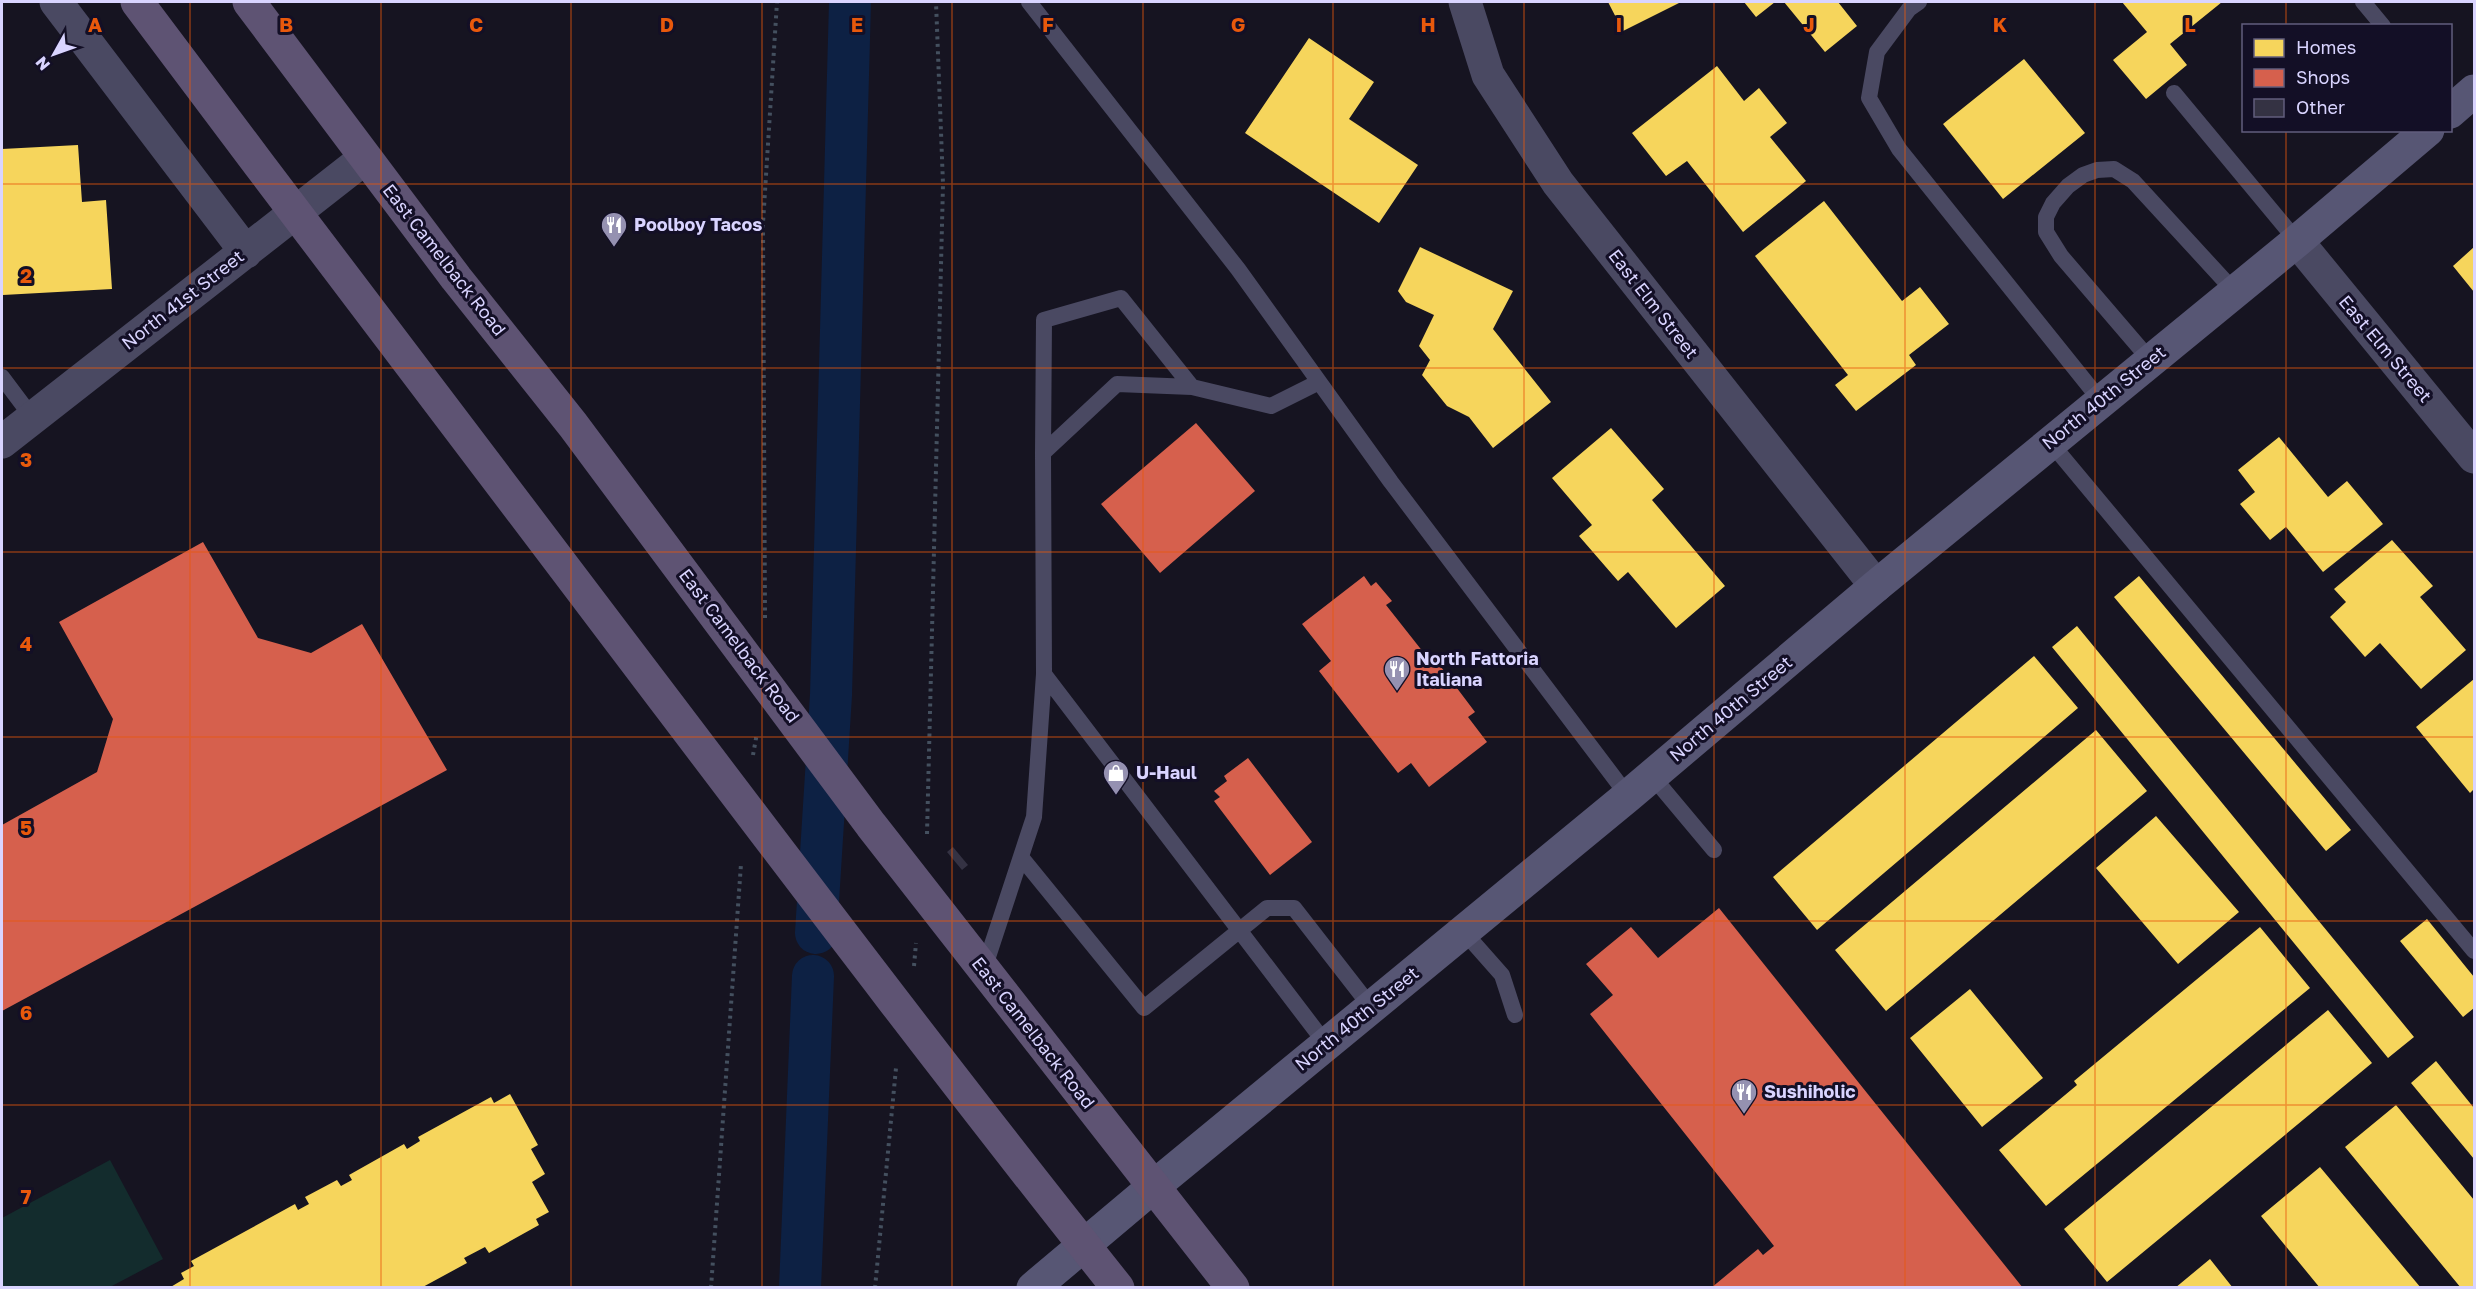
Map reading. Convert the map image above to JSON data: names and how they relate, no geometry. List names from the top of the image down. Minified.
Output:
{"streets":{"main road":["East Camelback Road","North 40th Street"],"street":["North 41st Street","East Elm Street"]},"crossings":[["East Camelback Road","North 41st Street"],["East Camelback Road","North 40th Street"],["East Elm Street","North 40th Street"]],"places":{"restaurant":["Poolboy Tacos","North Fattoria Italiana","Sushiholic"],"shop":["U-Haul"]},"legend":["Homes","Shops","Other"],"north":"bottom left","grid":{"columns":["A","B","C","D","E","F","G","H","I","J","K","L"],"rows":["2","3","4","5","6","7"]}}
